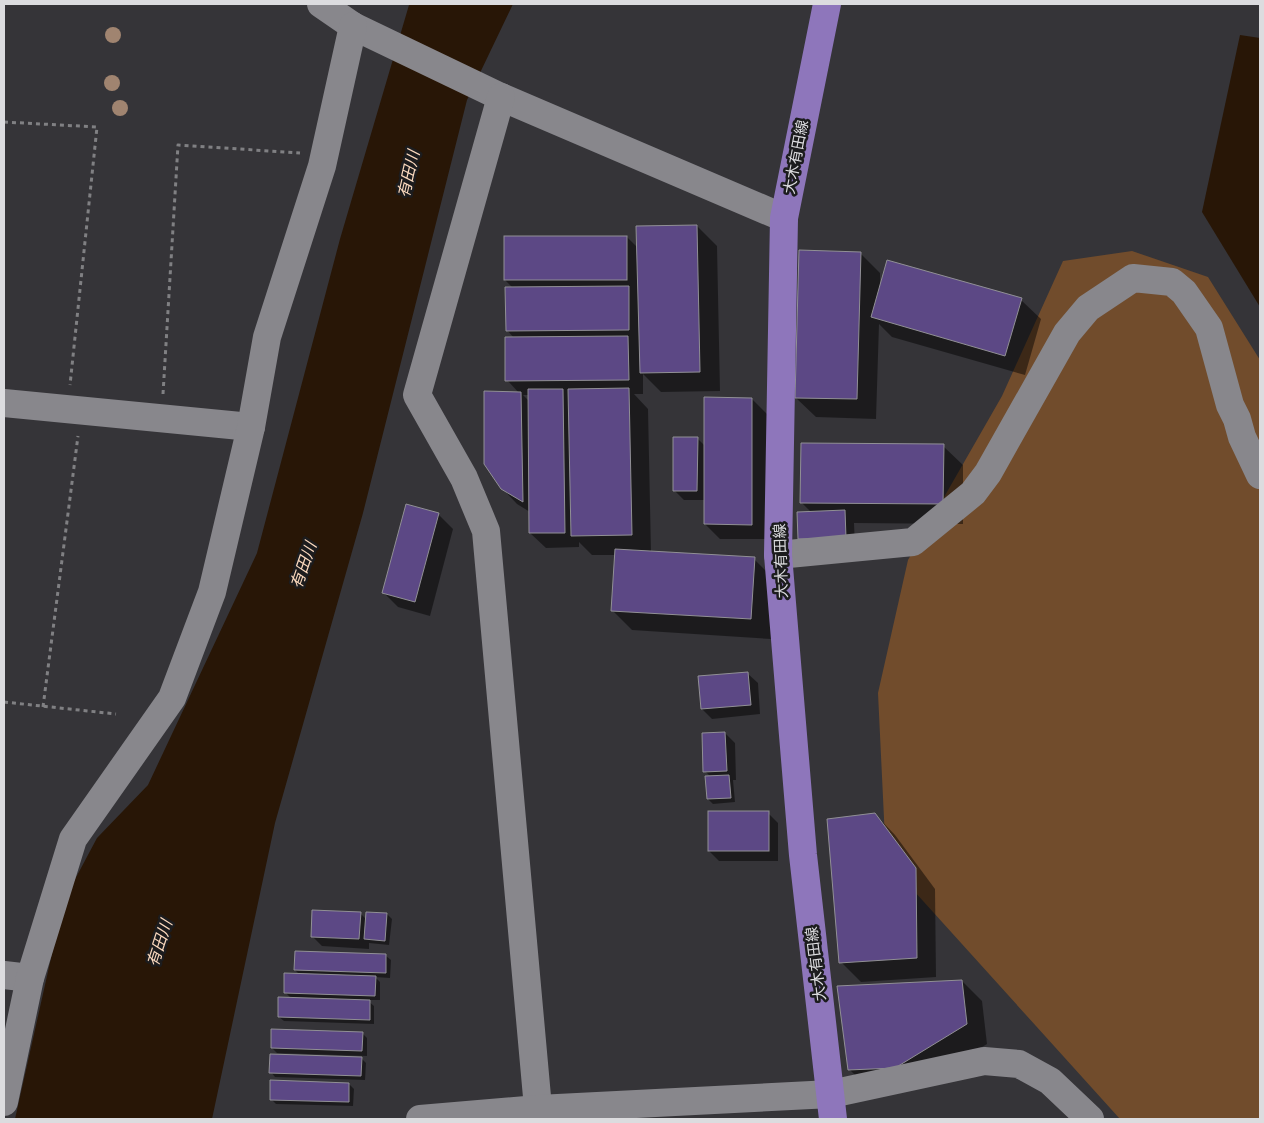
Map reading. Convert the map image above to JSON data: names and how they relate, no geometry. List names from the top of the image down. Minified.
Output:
{"streets":{"main road":["大木有田線"]},"water":["有田川"]}
